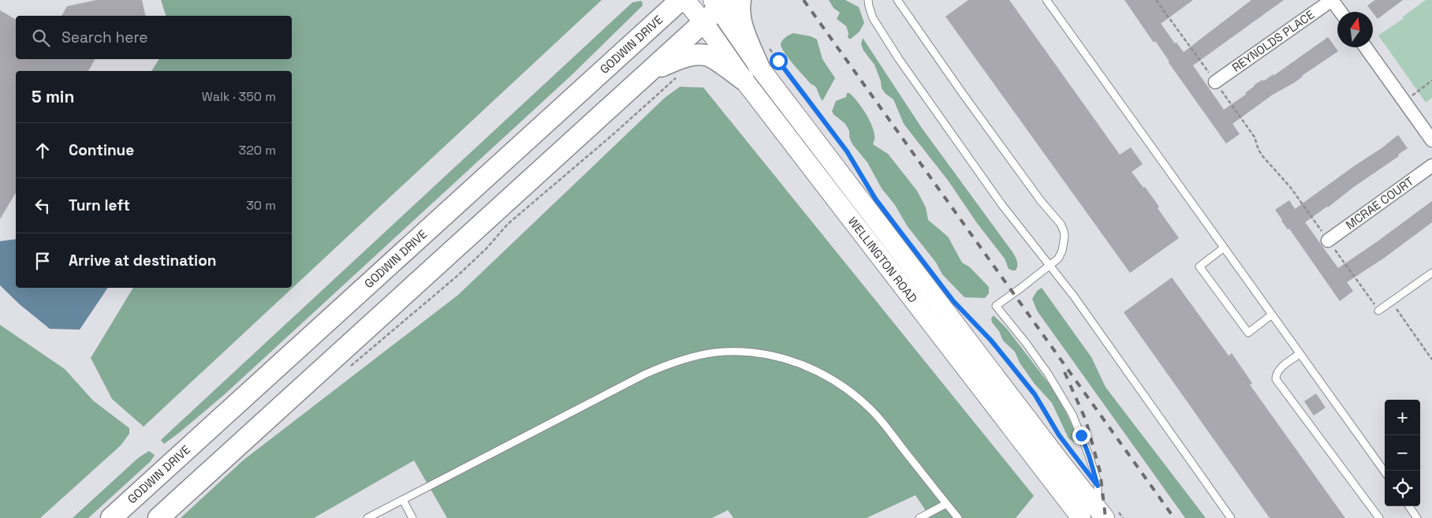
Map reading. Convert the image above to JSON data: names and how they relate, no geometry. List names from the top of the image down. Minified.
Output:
{"streets":{"main road":["GODWIN DRIVE","WELLINGTON ROAD"],"street":["REYNOLDS PLACE","MCRAE COURT"]},"north":"top","page":{"search":"Search here","heading":["5 min","Walk · 350 m"],"list":[["Continue","320 m"],["Turn left","30 m"],"Arrive at destination"],"map_buttons":["+","−"]}}
